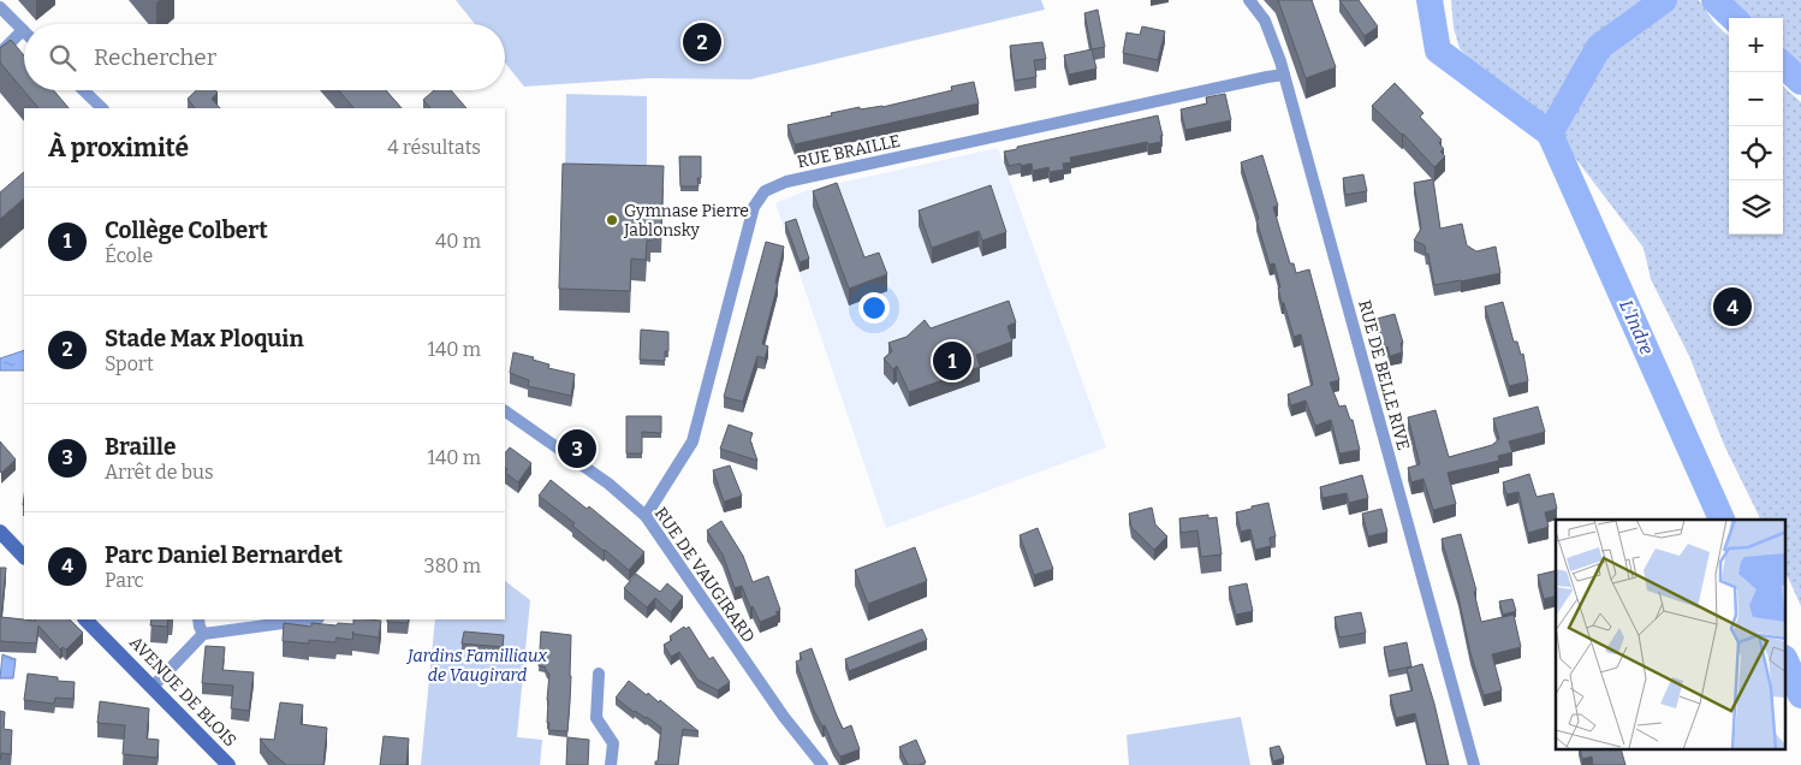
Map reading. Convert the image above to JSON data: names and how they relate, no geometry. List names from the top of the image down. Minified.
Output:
{"streets":{"main road":["AVENUE DE BLOIS"],"street":["RUE BRAILLE","RUE DE BELLE RIVE","RUE DE VAUGIRARD"]},"crossings":[["RUE BRAILLE","RUE DE BELLE RIVE"],["RUE BRAILLE","RUE DE VAUGIRARD"]],"water":["L'Indre"],"parks":["Jardins Familliaux de Vaugirard"],"places":["Gymnase Pierre Jablonsky"],"page":{"map_buttons":["+","−"],"pins":["2","4","1","3"],"search":"Rechercher","heading":["À proximité","4 résultats"],"list":[{"mark":"1","name":"Collège Colbert","note":"École","value":"40 m"},{"mark":"2","name":"Stade Max Ploquin","note":"Sport","value":"140 m"},{"mark":"3","name":"Braille","note":"Arrêt de bus","value":"140 m"},{"mark":"4","name":"Parc Daniel Bernardet","note":"Parc","value":"380 m"}]}}
